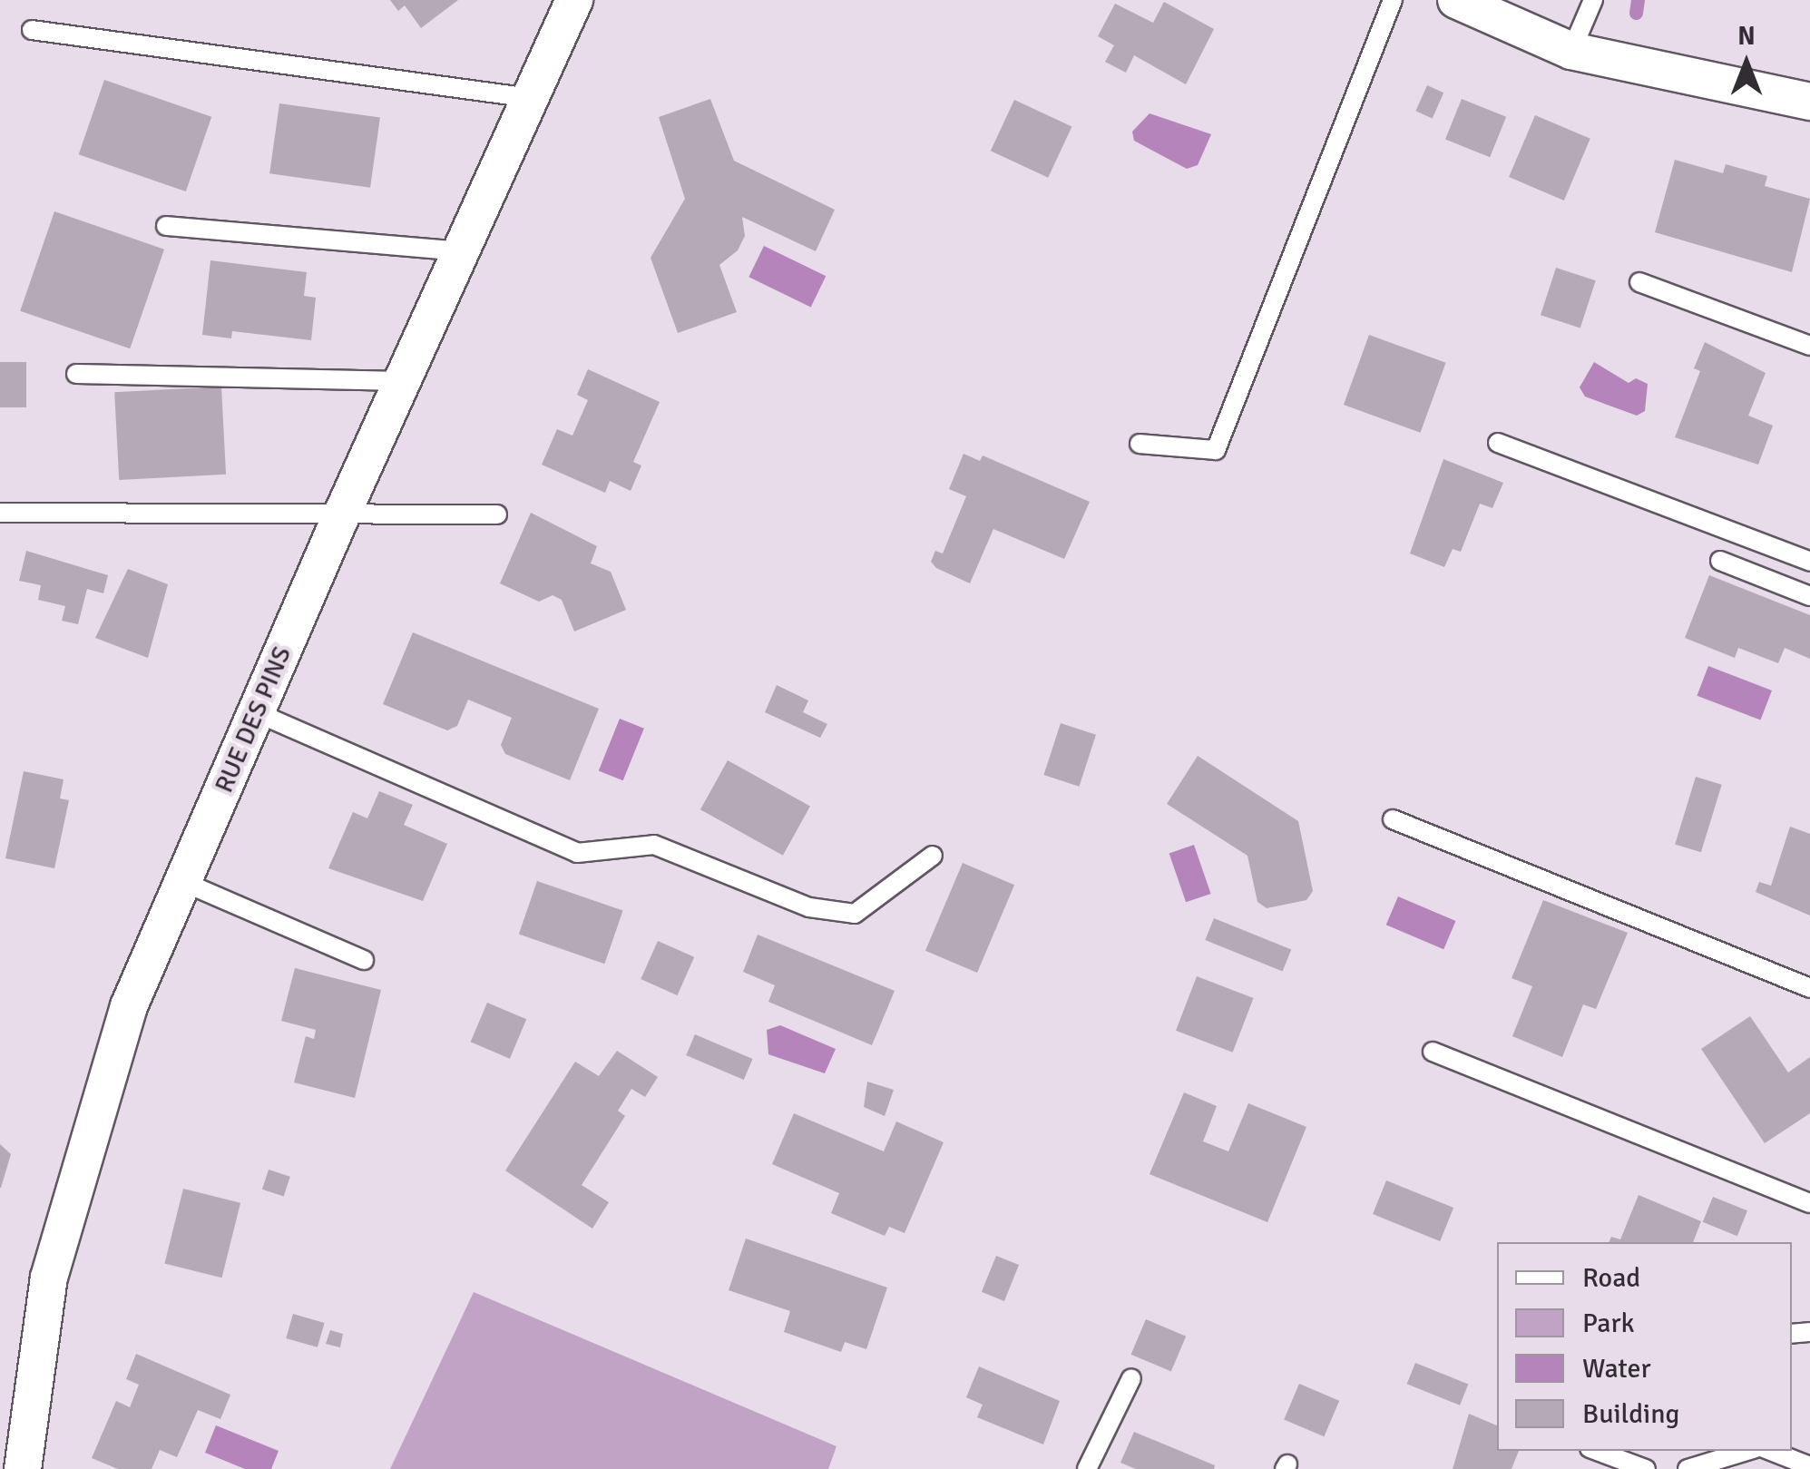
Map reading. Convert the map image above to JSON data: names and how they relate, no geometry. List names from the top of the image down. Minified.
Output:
{"streets":{"street":["RUE DES PINS"]},"legend":["Road","Park","Water","Building"],"north":"top"}
